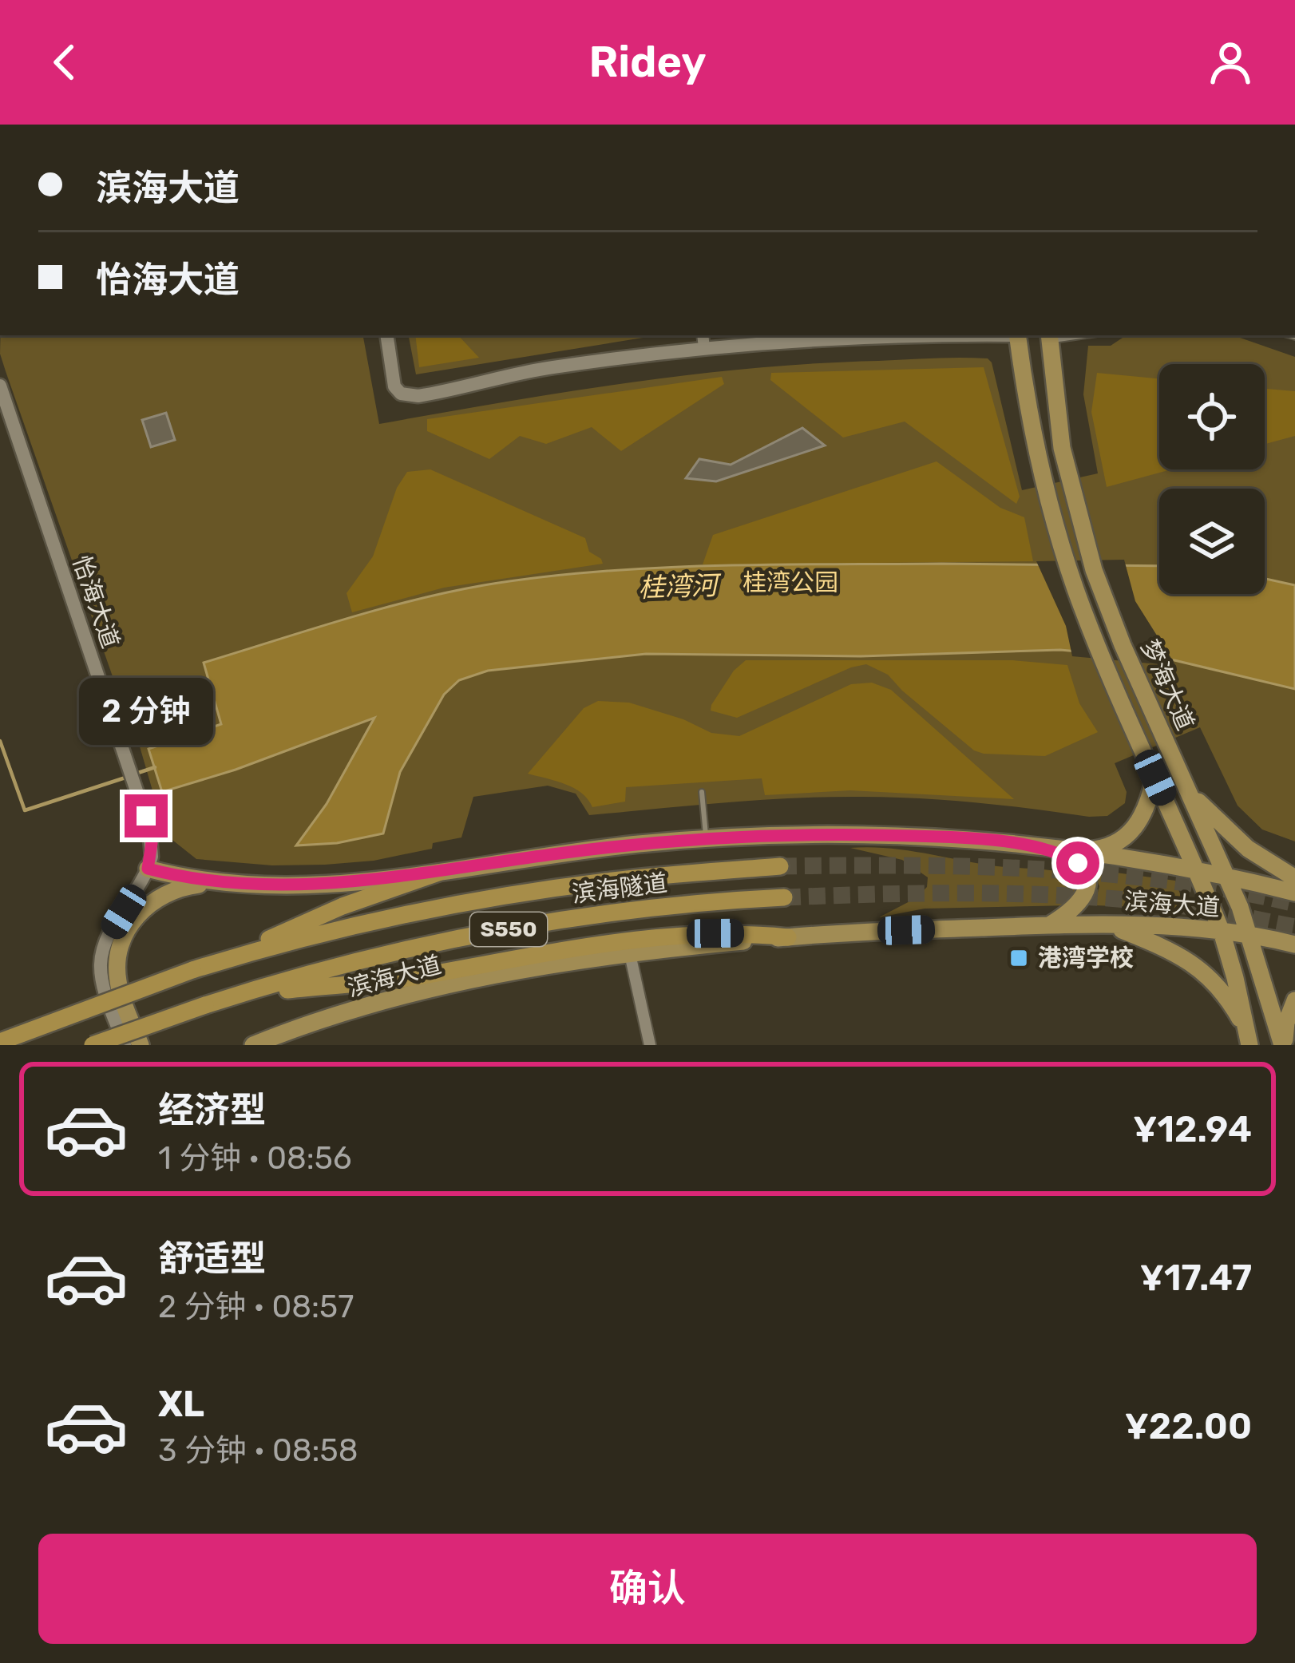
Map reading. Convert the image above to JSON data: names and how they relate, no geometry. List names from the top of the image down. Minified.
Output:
{"streets":{"highway":["滨海隧道","S550"],"main road":["梦海大道","滨海大道"],"street":["怡海大道"]},"crossings":[["梦海大道","滨海大道"],["滨海隧道","S550"]],"water":["桂湾河"],"parks":["桂湾公园"],"places":{"transit":["港湾学校"]},"page":{"header":"Ridey","banner":["滨海大道","怡海大道"],"bubble":"2 分钟","list":[{"name":"经济型","note":"1 分钟 · 08:56","value":"¥12.94"},{"name":"舒适型","note":"2 分钟 · 08:57","value":"¥17.47"},{"name":"XL","note":"3 分钟 · 08:58","value":"¥22.00"}],"buttons":"确认"}}
